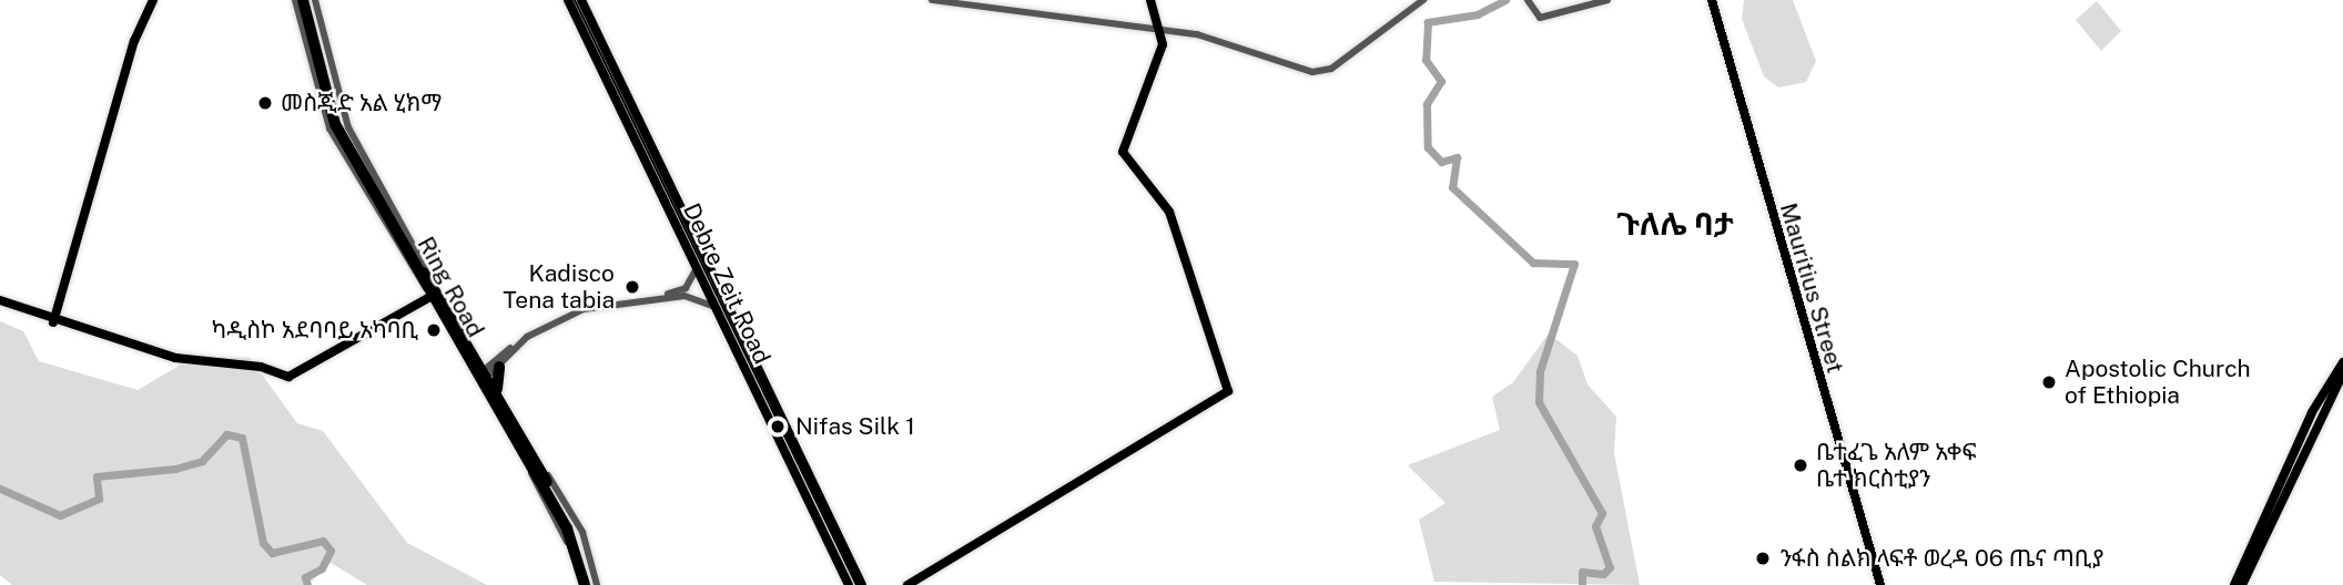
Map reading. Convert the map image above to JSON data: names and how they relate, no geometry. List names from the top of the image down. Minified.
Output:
{"streets":{"highway":["Ring Road"],"main road":["Debre Zeit Road","Mauritius Street"]},"districts":["ጉለሌ ባታ"],"places":["መስጂድ አል ሂክማ","Kadisco Tena tabia","ካዲስኮ አደባባይ አካባቢ","Apostolic Church of Ethiopia","Nifas Silk 1","ቤተፈጌ አለም አቀፍ ቤተ ክርስቲያን","ንፋስ ስልክ ላፍቶ ወረዳ 06 ጤና ጣቢያ"]}
